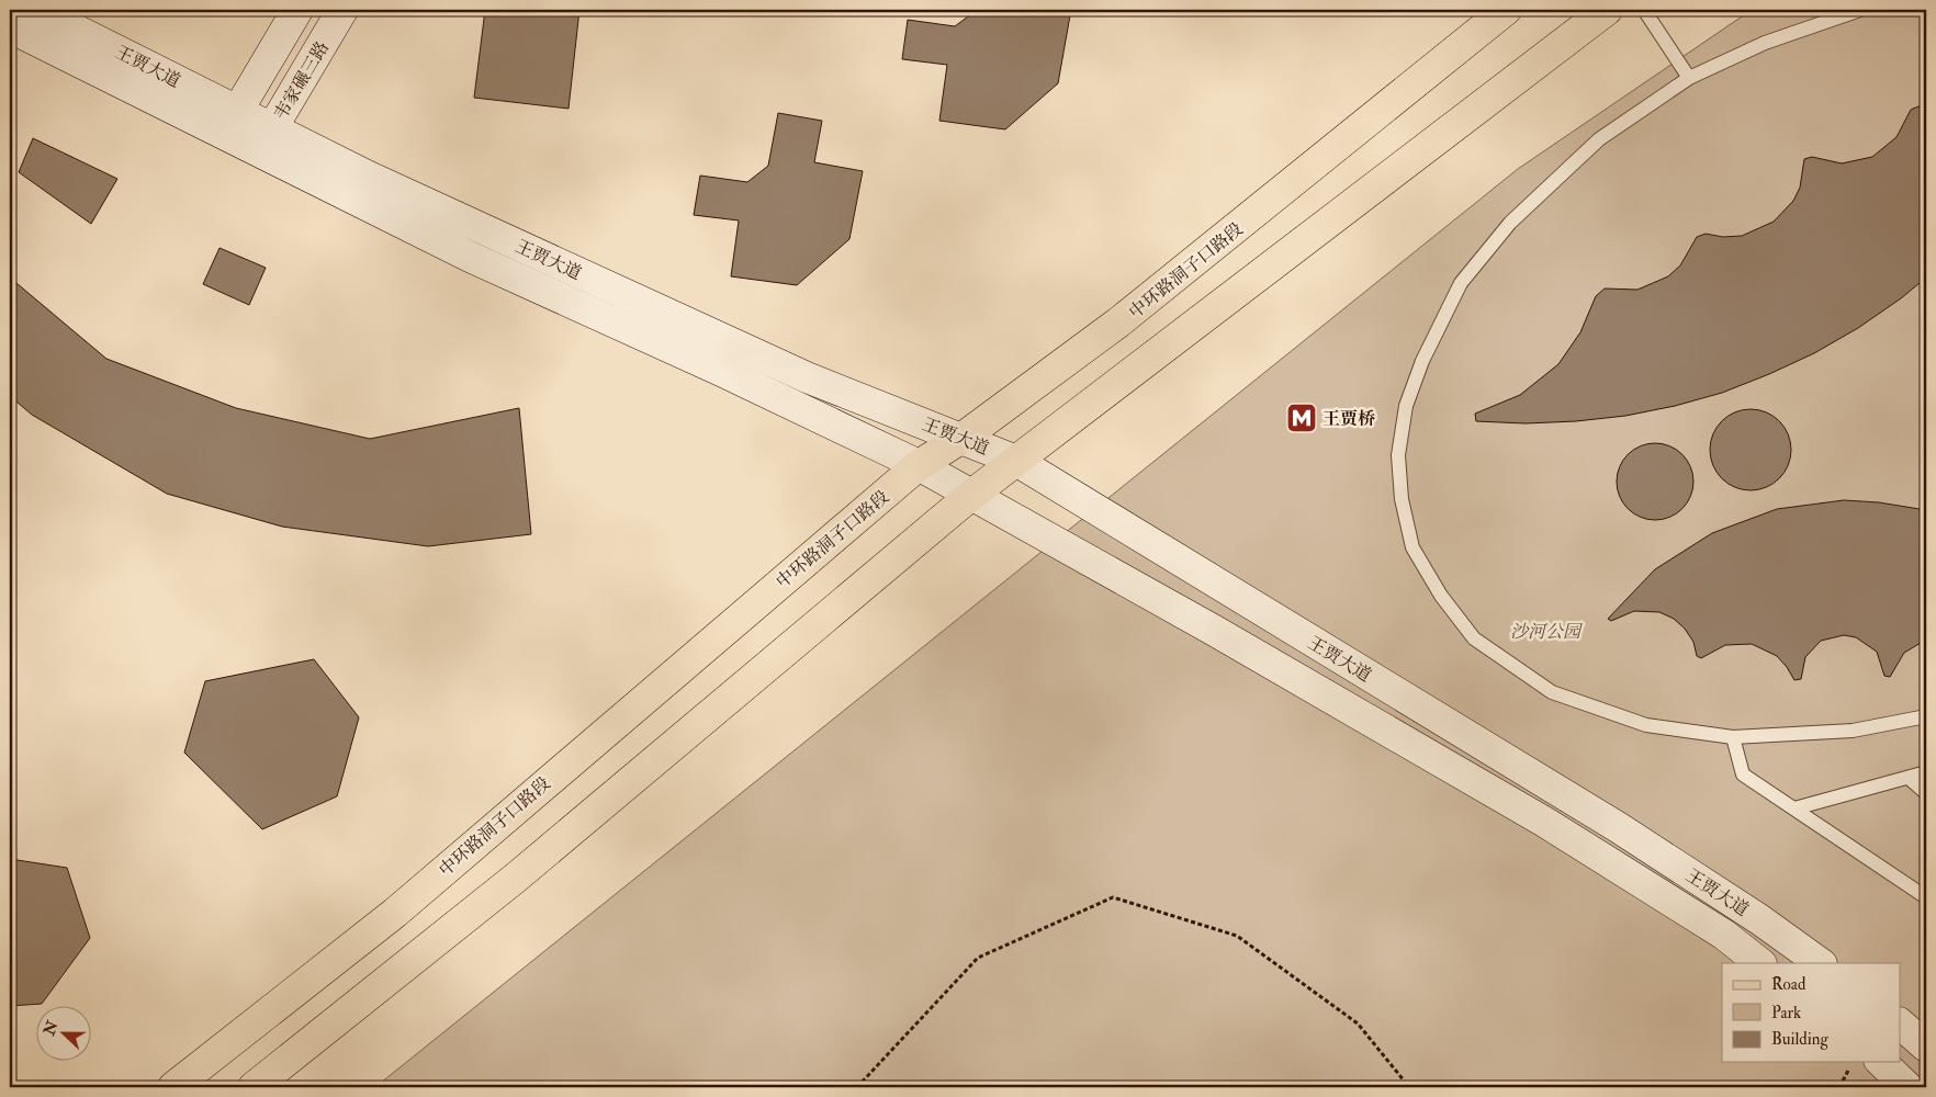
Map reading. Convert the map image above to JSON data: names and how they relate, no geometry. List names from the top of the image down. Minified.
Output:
{"streets":{"main road":["王贾大道","韦家碾三路","中环路洞子口路段"]},"crossings":[["王贾大道","韦家碾三路"],["王贾大道","中环路洞子口路段"]],"parks":["沙河公园"],"places":{"metro station":["王贾桥"]},"legend":["Road","Park","Building"],"north":"left"}
